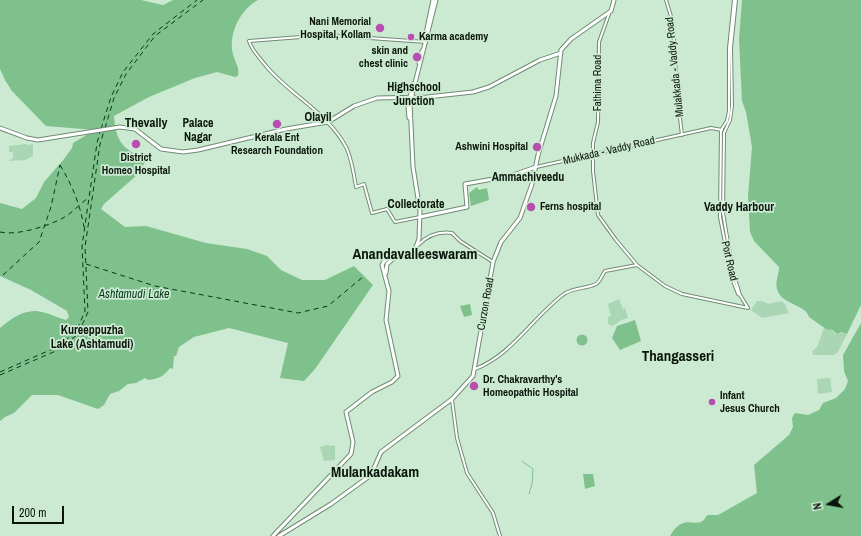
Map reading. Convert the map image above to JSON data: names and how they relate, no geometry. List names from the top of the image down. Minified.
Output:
{"streets":{"main road":["Curzon Road"],"street":["Mulakkada - Vaddy Road","Fathima Road","Mukkada - Vaddy Road","Port Road"]},"crossings":[["Mulakkada - Vaddy Road","Mukkada - Vaddy Road"],["Fathima Road","Mukkada - Vaddy Road"],["Fathima Road","Port Road"],["Mukkada - Vaddy Road","Port Road"],["Mukkada - Vaddy Road","Curzon Road"]],"districts":["Highschool Junction","Olayil","Thevally","Palace Nagar","Ammachiveedu","Collectorate","Vaddy Harbour","Anandavalleeswaram","Kureeppuzha Lake (Ashtamudi)","Thangasseri","Mulankadakam"],"water":["Ashtamudi Lake"],"places":["Nani Memorial Hospital, Kollam","Karma academy","skin and chest clinic","Kerala Ent Research Foundation","District Homeo Hospital","Ashwini Hospital","Ferns hospital","Dr. Chakravarthy's Homeopathic Hospital","Infant Jesus Church"],"scale_bar":"200 m","north":"left"}
